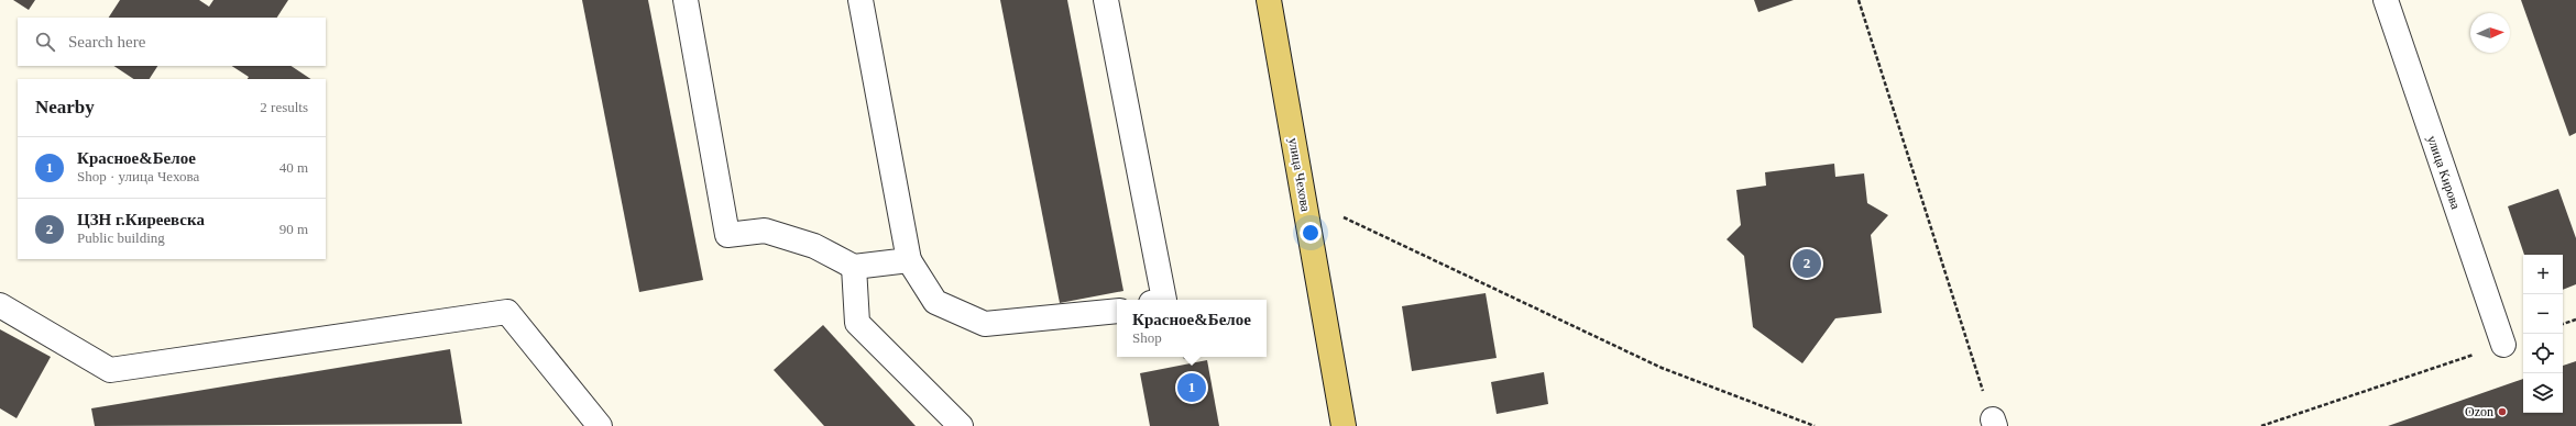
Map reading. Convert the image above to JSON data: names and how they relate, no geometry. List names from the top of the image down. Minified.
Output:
{"streets":{"main road":["улица Чехова"],"street":["улица Кирова"]},"places":["Ozon"],"north":"right","page":{"search":"Search here","heading":["Nearby","2 results"],"list":[{"mark":"1","name":"Красное&Белое","note":"Shop · улица Чехова","value":"40 m"},{"mark":"2","name":"ЦЗН г.Киреевска","note":"Public building","value":"90 m"}],"pins":["2","1"],"map_buttons":["+","−"],"popup":["Красное&Белое","Shop"]}}
